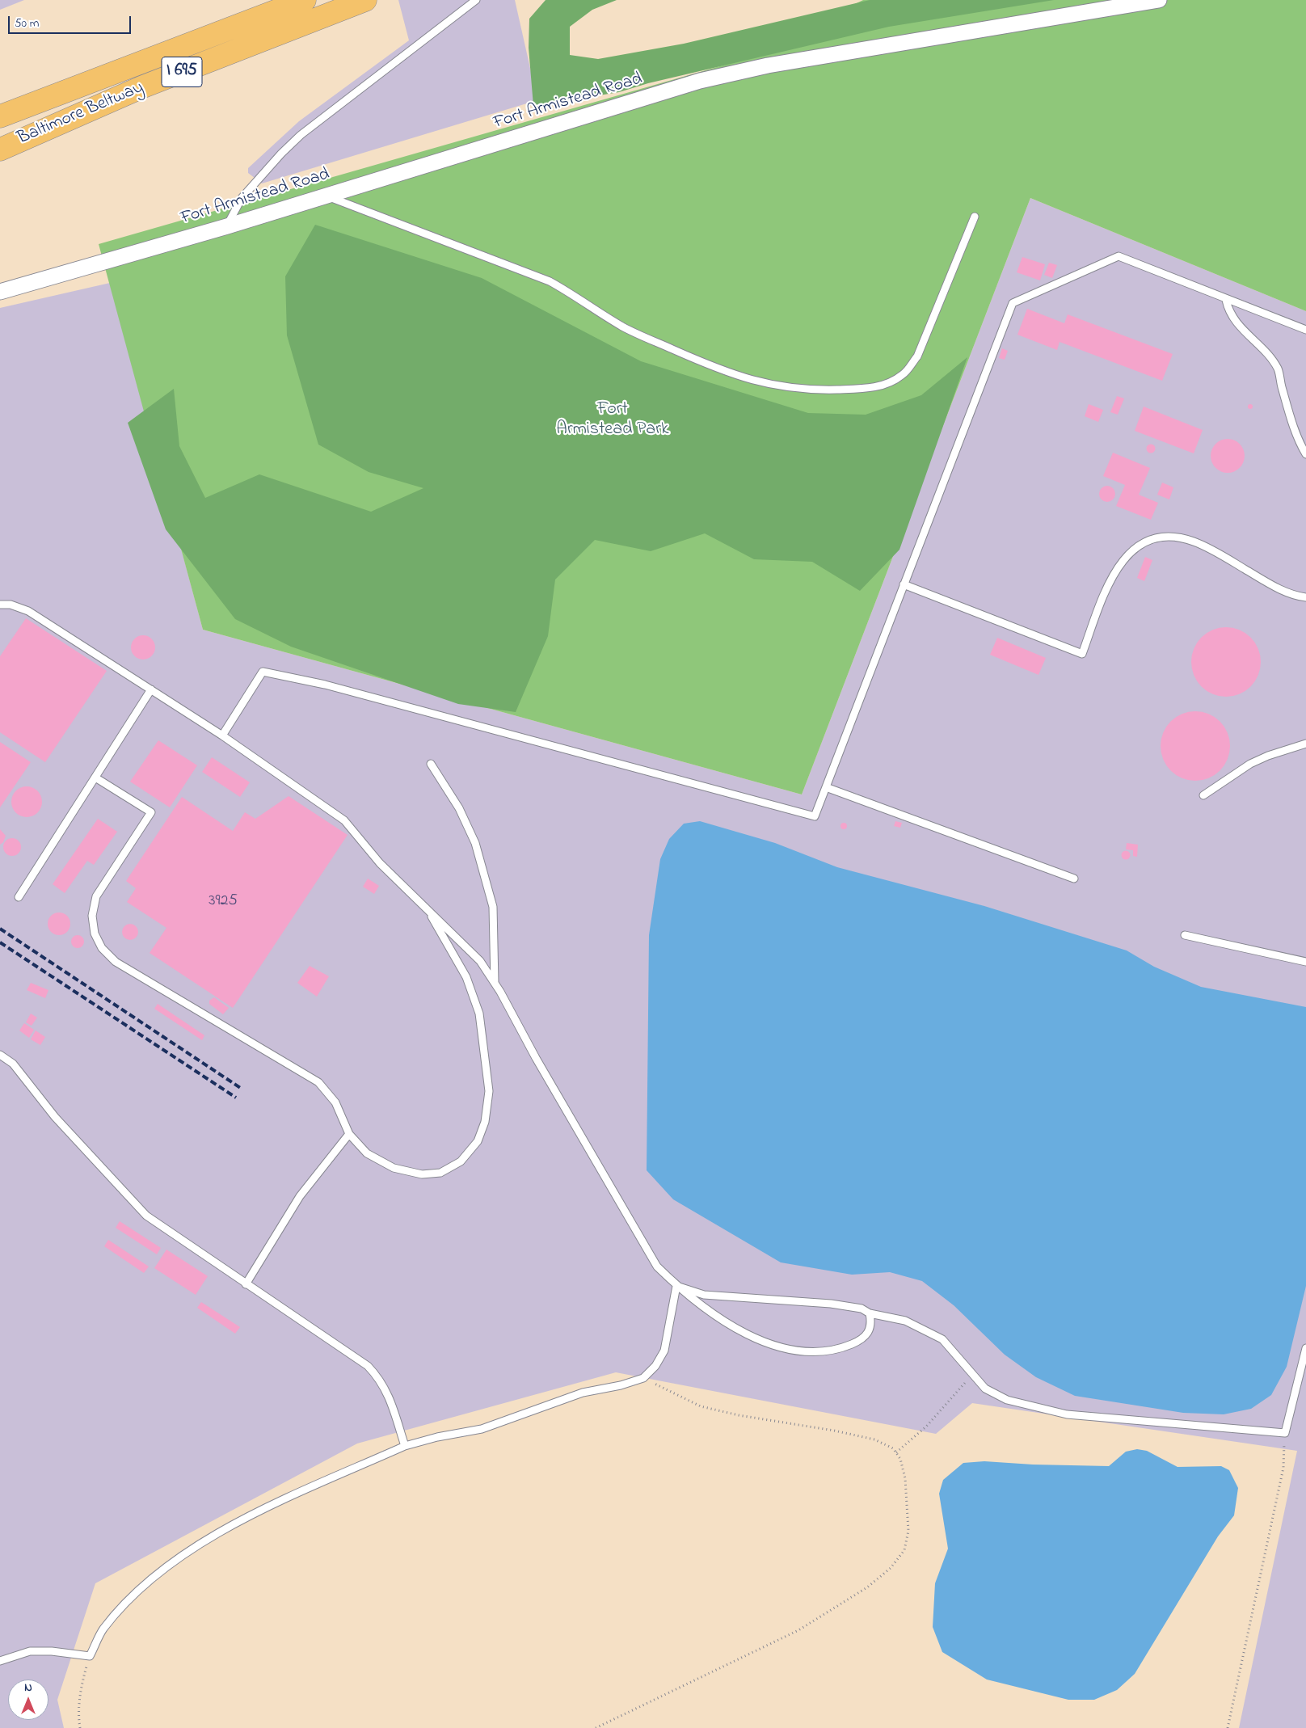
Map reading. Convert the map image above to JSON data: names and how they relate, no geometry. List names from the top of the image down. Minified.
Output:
{"streets":{"highway":["I 695","Baltimore Beltway"],"street":["Fort Armistead Road"]},"parks":["Fort Armistead Park"],"house_numbers":["3925"],"scale_bar":"50 m","north":"top"}
